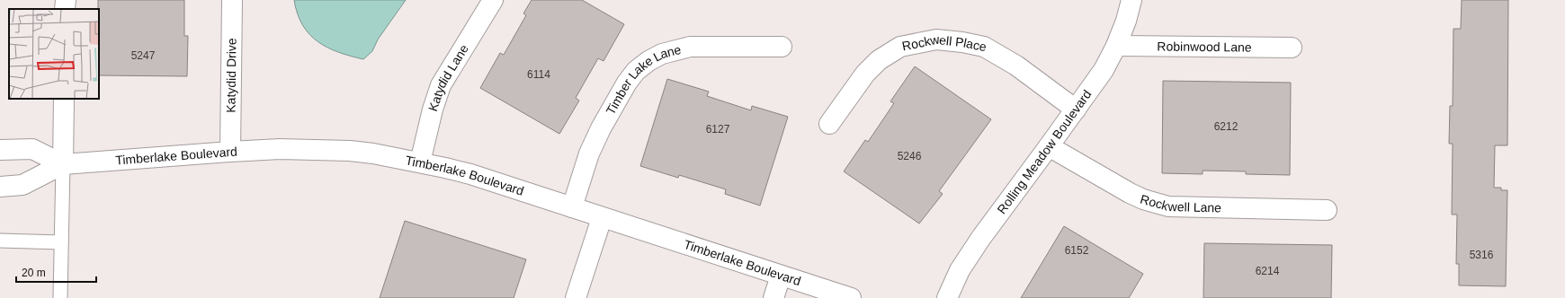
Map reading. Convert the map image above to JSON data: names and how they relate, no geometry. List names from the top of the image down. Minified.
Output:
{"streets":{"street":["Robinwood Lane","Rockwell Place","Katydid Drive","Katydid Lane","Timber Lake Lane","Rolling Meadow Boulevard","Timberlake Boulevard","Rockwell Lane"]},"crossings":[["Robinwood Lane","Rolling Meadow Boulevard"],["Rockwell Place","Rolling Meadow Boulevard"],["Katydid Drive","Timberlake Boulevard"],["Katydid Lane","Timberlake Boulevard"],["Timber Lake Lane","Timberlake Boulevard"],["Rolling Meadow Boulevard","Rockwell Lane"]],"house_numbers":["5247","6114","6212","6127","5246","6152","5316","6214"],"scale_bar":"20 m"}
